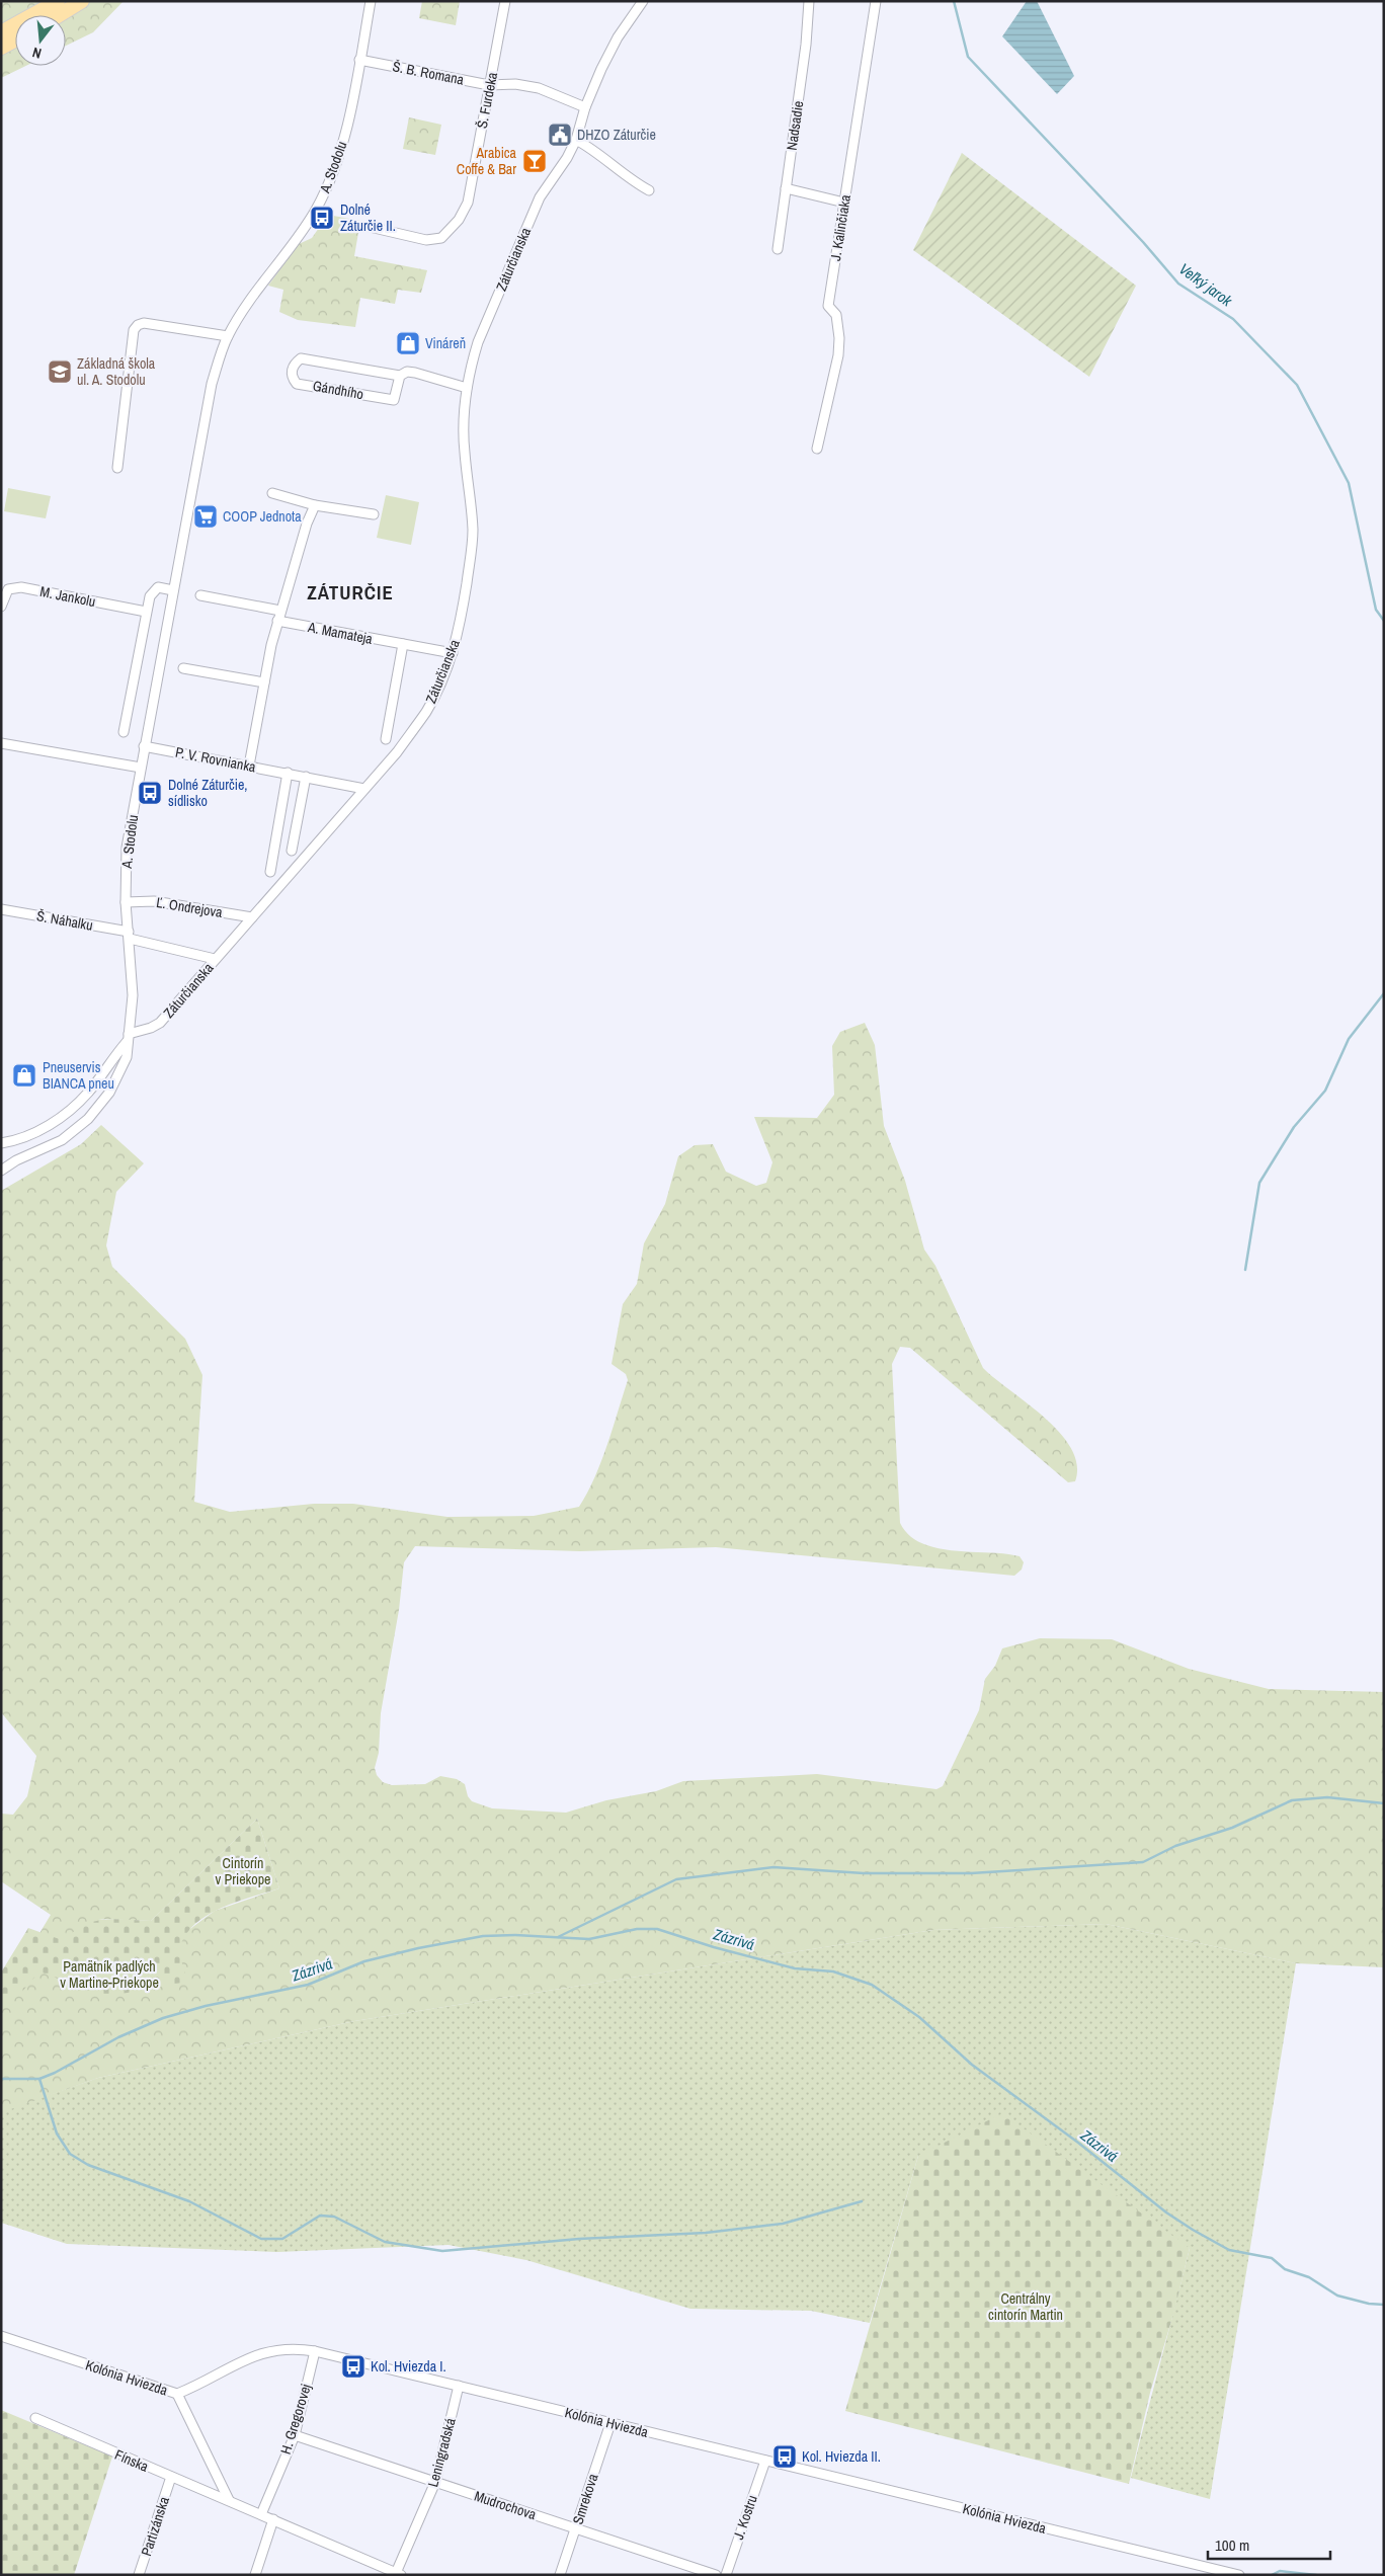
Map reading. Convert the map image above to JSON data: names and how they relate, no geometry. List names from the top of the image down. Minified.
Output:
{"streets":{"street":["Š. B. Romana","Š. Furdeka","Nadsadie","A. Stodolu","J. Kalinčiaka","Záturčianska","Gándhího","M. Jankolu","A. Mamateja","P. V. Rovnianka","Ľ. Ondrejova","Š. Náhalku","Kolónia Hviezda","H. Gregorovej","Leningradská","Fínska","Smrekova","Mudrochova","J. Kostru","Partizánska"]},"crossings":[["Š. B. Romana","Š. Furdeka"],["Š. B. Romana","A. Stodolu"],["Š. B. Romana","Záturčianska"],["A. Stodolu","Záturčianska"],["A. Stodolu","P. V. Rovnianka"],["A. Stodolu","Ľ. Ondrejova"],["A. Stodolu","Š. Náhalku"],["Záturčianska","Gándhího"],["Záturčianska","A. Mamateja"],["Záturčianska","P. V. Rovnianka"],["Záturčianska","Ľ. Ondrejova"],["Záturčianska","Š. Náhalku"],["Kolónia Hviezda","H. Gregorovej"],["Kolónia Hviezda","Leningradská"],["Kolónia Hviezda","Smrekova"],["Kolónia Hviezda","J. Kostru"],["H. Gregorovej","Fínska"],["H. Gregorovej","Mudrochova"],["Leningradská","Fínska"],["Leningradská","Mudrochova"],["Fínska","Partizánska"],["Smrekova","Mudrochova"]],"districts":["ZÁTURČIE"],"water":["Veľký jarok","Zázrivá"],"parks":["Cintorín v Priekope","Pamätník padlých v Martine-Priekope","Centrálny cintorín Martin"],"places":{"public building":["DHZO Záturčie"],"bar":["Arabica Coffe & Bar"],"bus stop":["Dolné Záturčie II.","Dolné Záturčie, sídlisko","Kol. Hviezda I.","Kol. Hviezda II."],"shop":["Vináreň","Pneuservis BIANCA pneu"],"school or university":["Základná škola ul. A. Stodolu"],"supermarket":["COOP Jednota"]},"scale_bar":"100 m","north":"bottom"}
